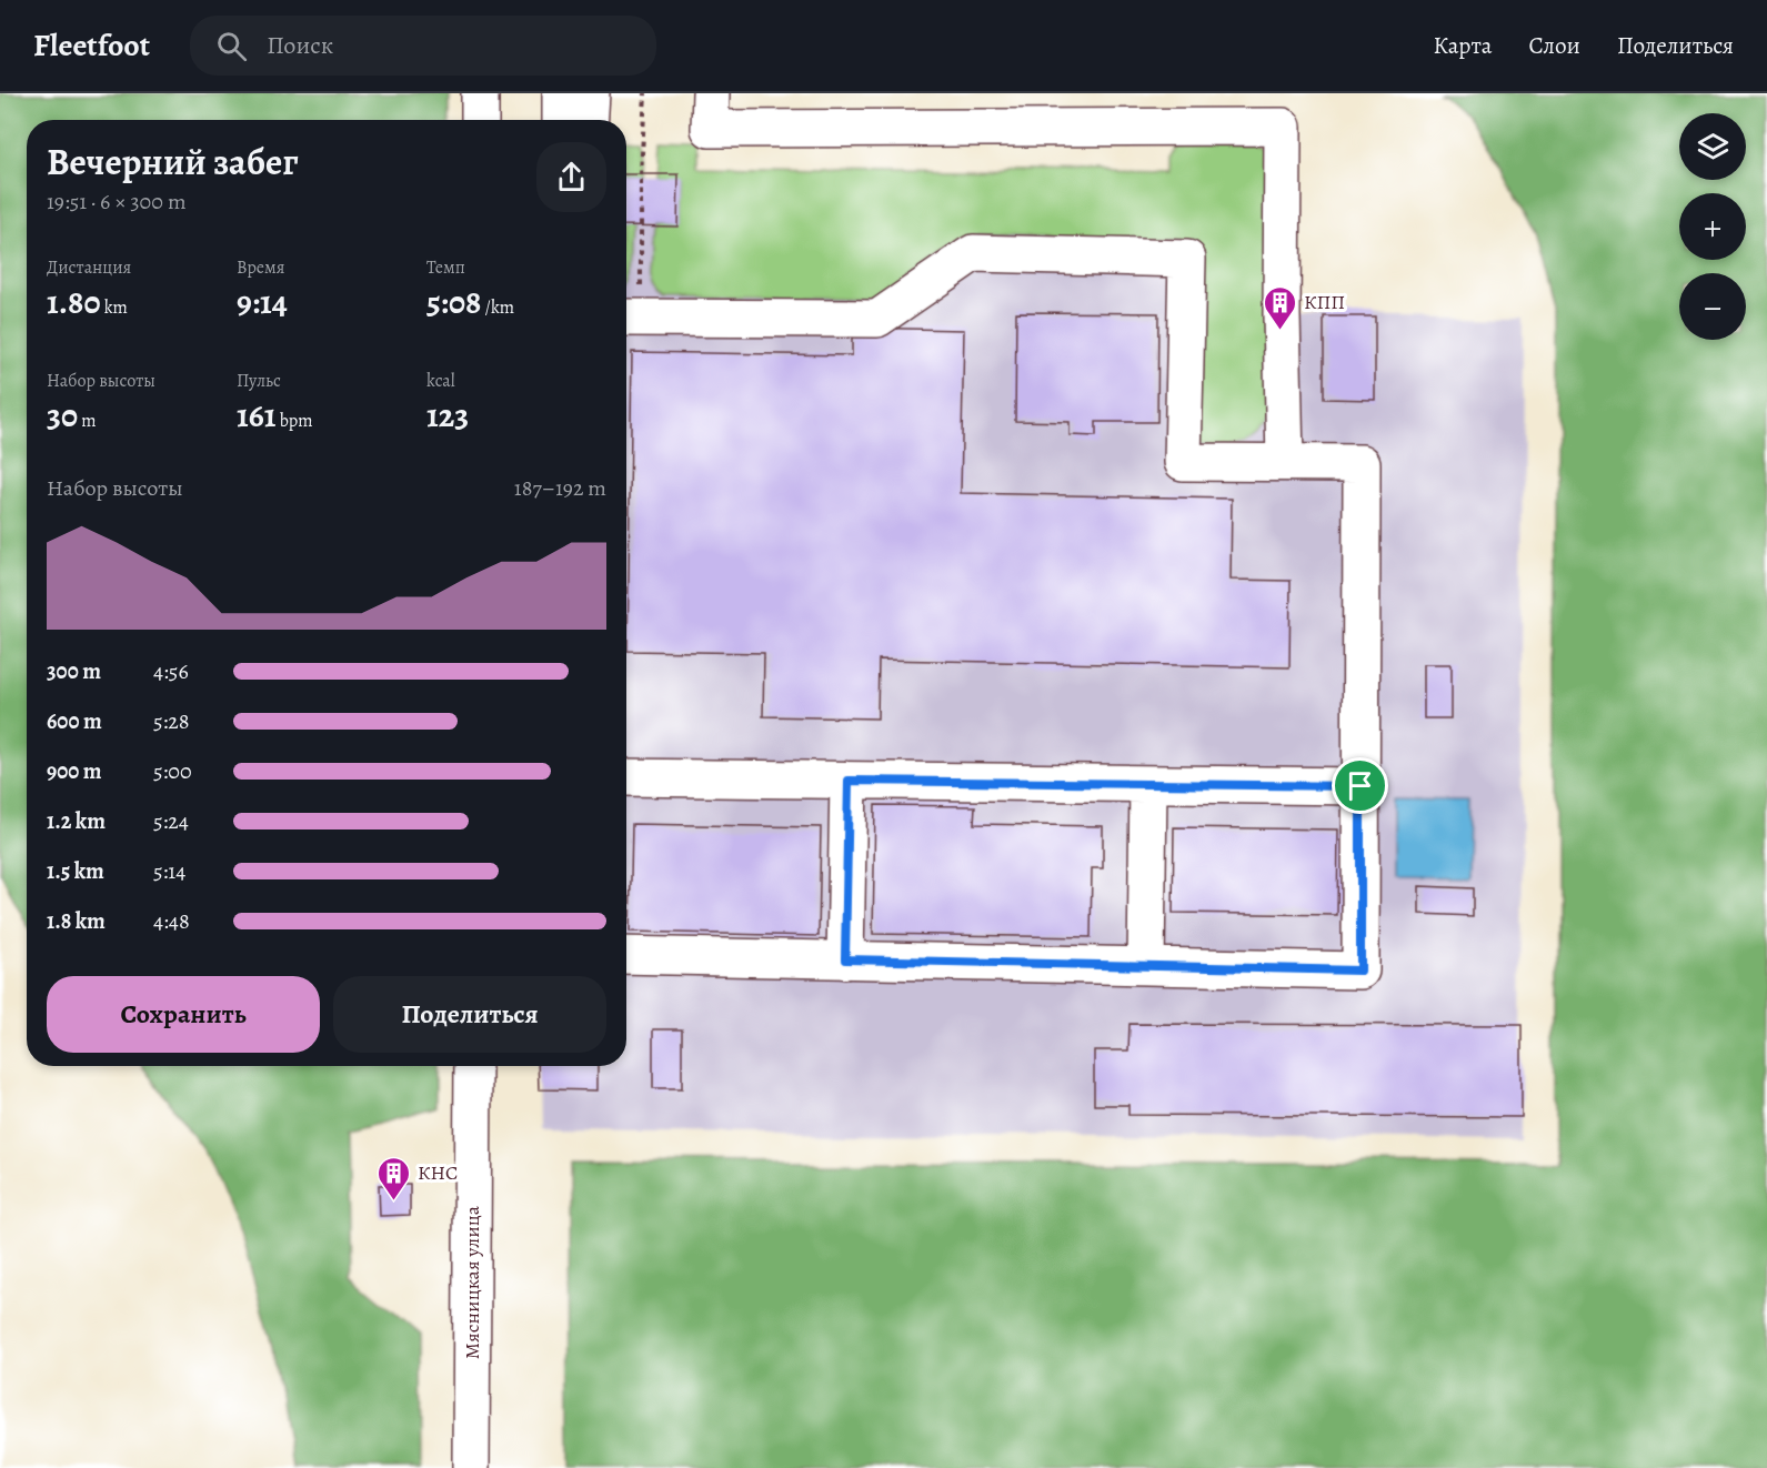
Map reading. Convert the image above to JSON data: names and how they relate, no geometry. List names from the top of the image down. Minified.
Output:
{"streets":{"street":["Мясницкая улица"]},"places":{"building":["КПП","КНС"]},"page":{"header":"Fleetfoot","search":"Поиск","nav":["Карта","Слои","Поделиться"],"map_buttons":["+","−"],"heading":["Вечерний забег","19:51 · 6 × 300 m"],"stats":[["Дистанция","1.80 km"],["Время","9:14"],["Темп","5:08 /km"],["Набор высоты","30 m"],["Пульс","161 bpm"],["kcal","123"]],"chart":["Набор высоты","187–192 m"],"list":[{"name":"300 m","note":"4:56"},{"name":"600 m","note":"5:28"},{"name":"900 m","note":"5:00"},{"name":"1.2 km","note":"5:24"},{"name":"1.5 km","note":"5:14"},{"name":"1.8 km","note":"4:48"}],"buttons":["Сохранить","Поделиться"]}}
